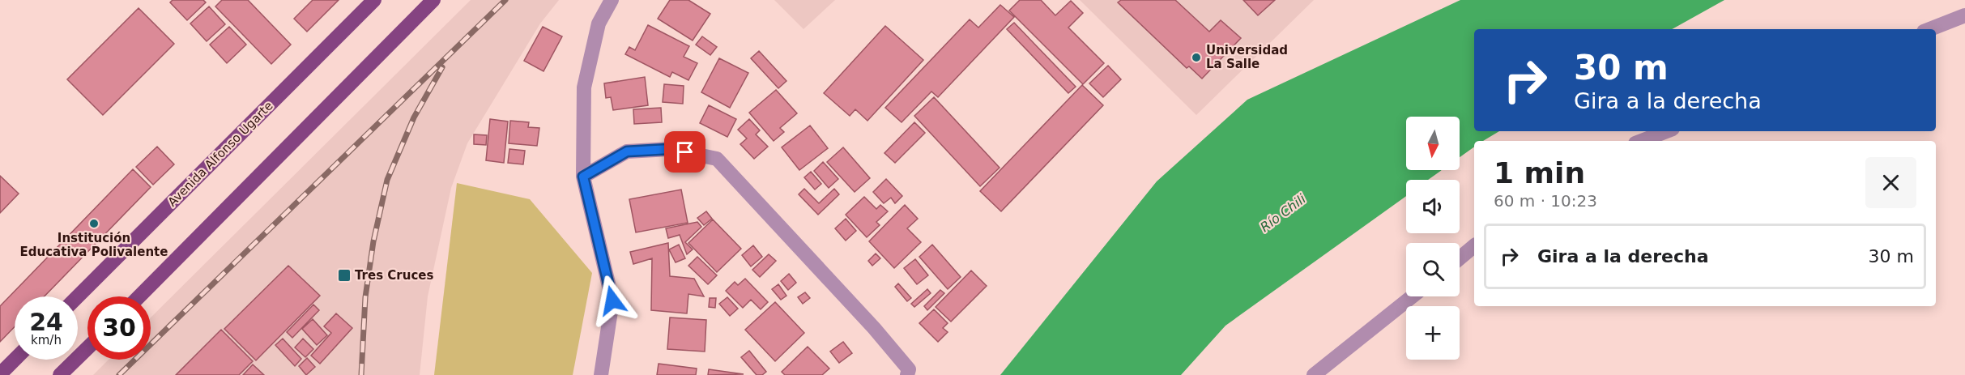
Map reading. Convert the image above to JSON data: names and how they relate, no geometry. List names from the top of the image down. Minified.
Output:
{"streets":{"main road":["Avenida Alfonso Ugarte"]},"water":["Río Chili"],"places":{"other":["Universidad La Salle","Institución Educativa Polivalente"],"transit":["Tres Cruces"]},"north":"bottom","page":{"turn":["30 m","Gira a la derecha"],"map_buttons":"+","heading":["1 min","60 m · 10:23"],"list":[{"name":"Gira a la derecha","value":"30 m"}],"speed":"24 km/h","limit":"30"}}
